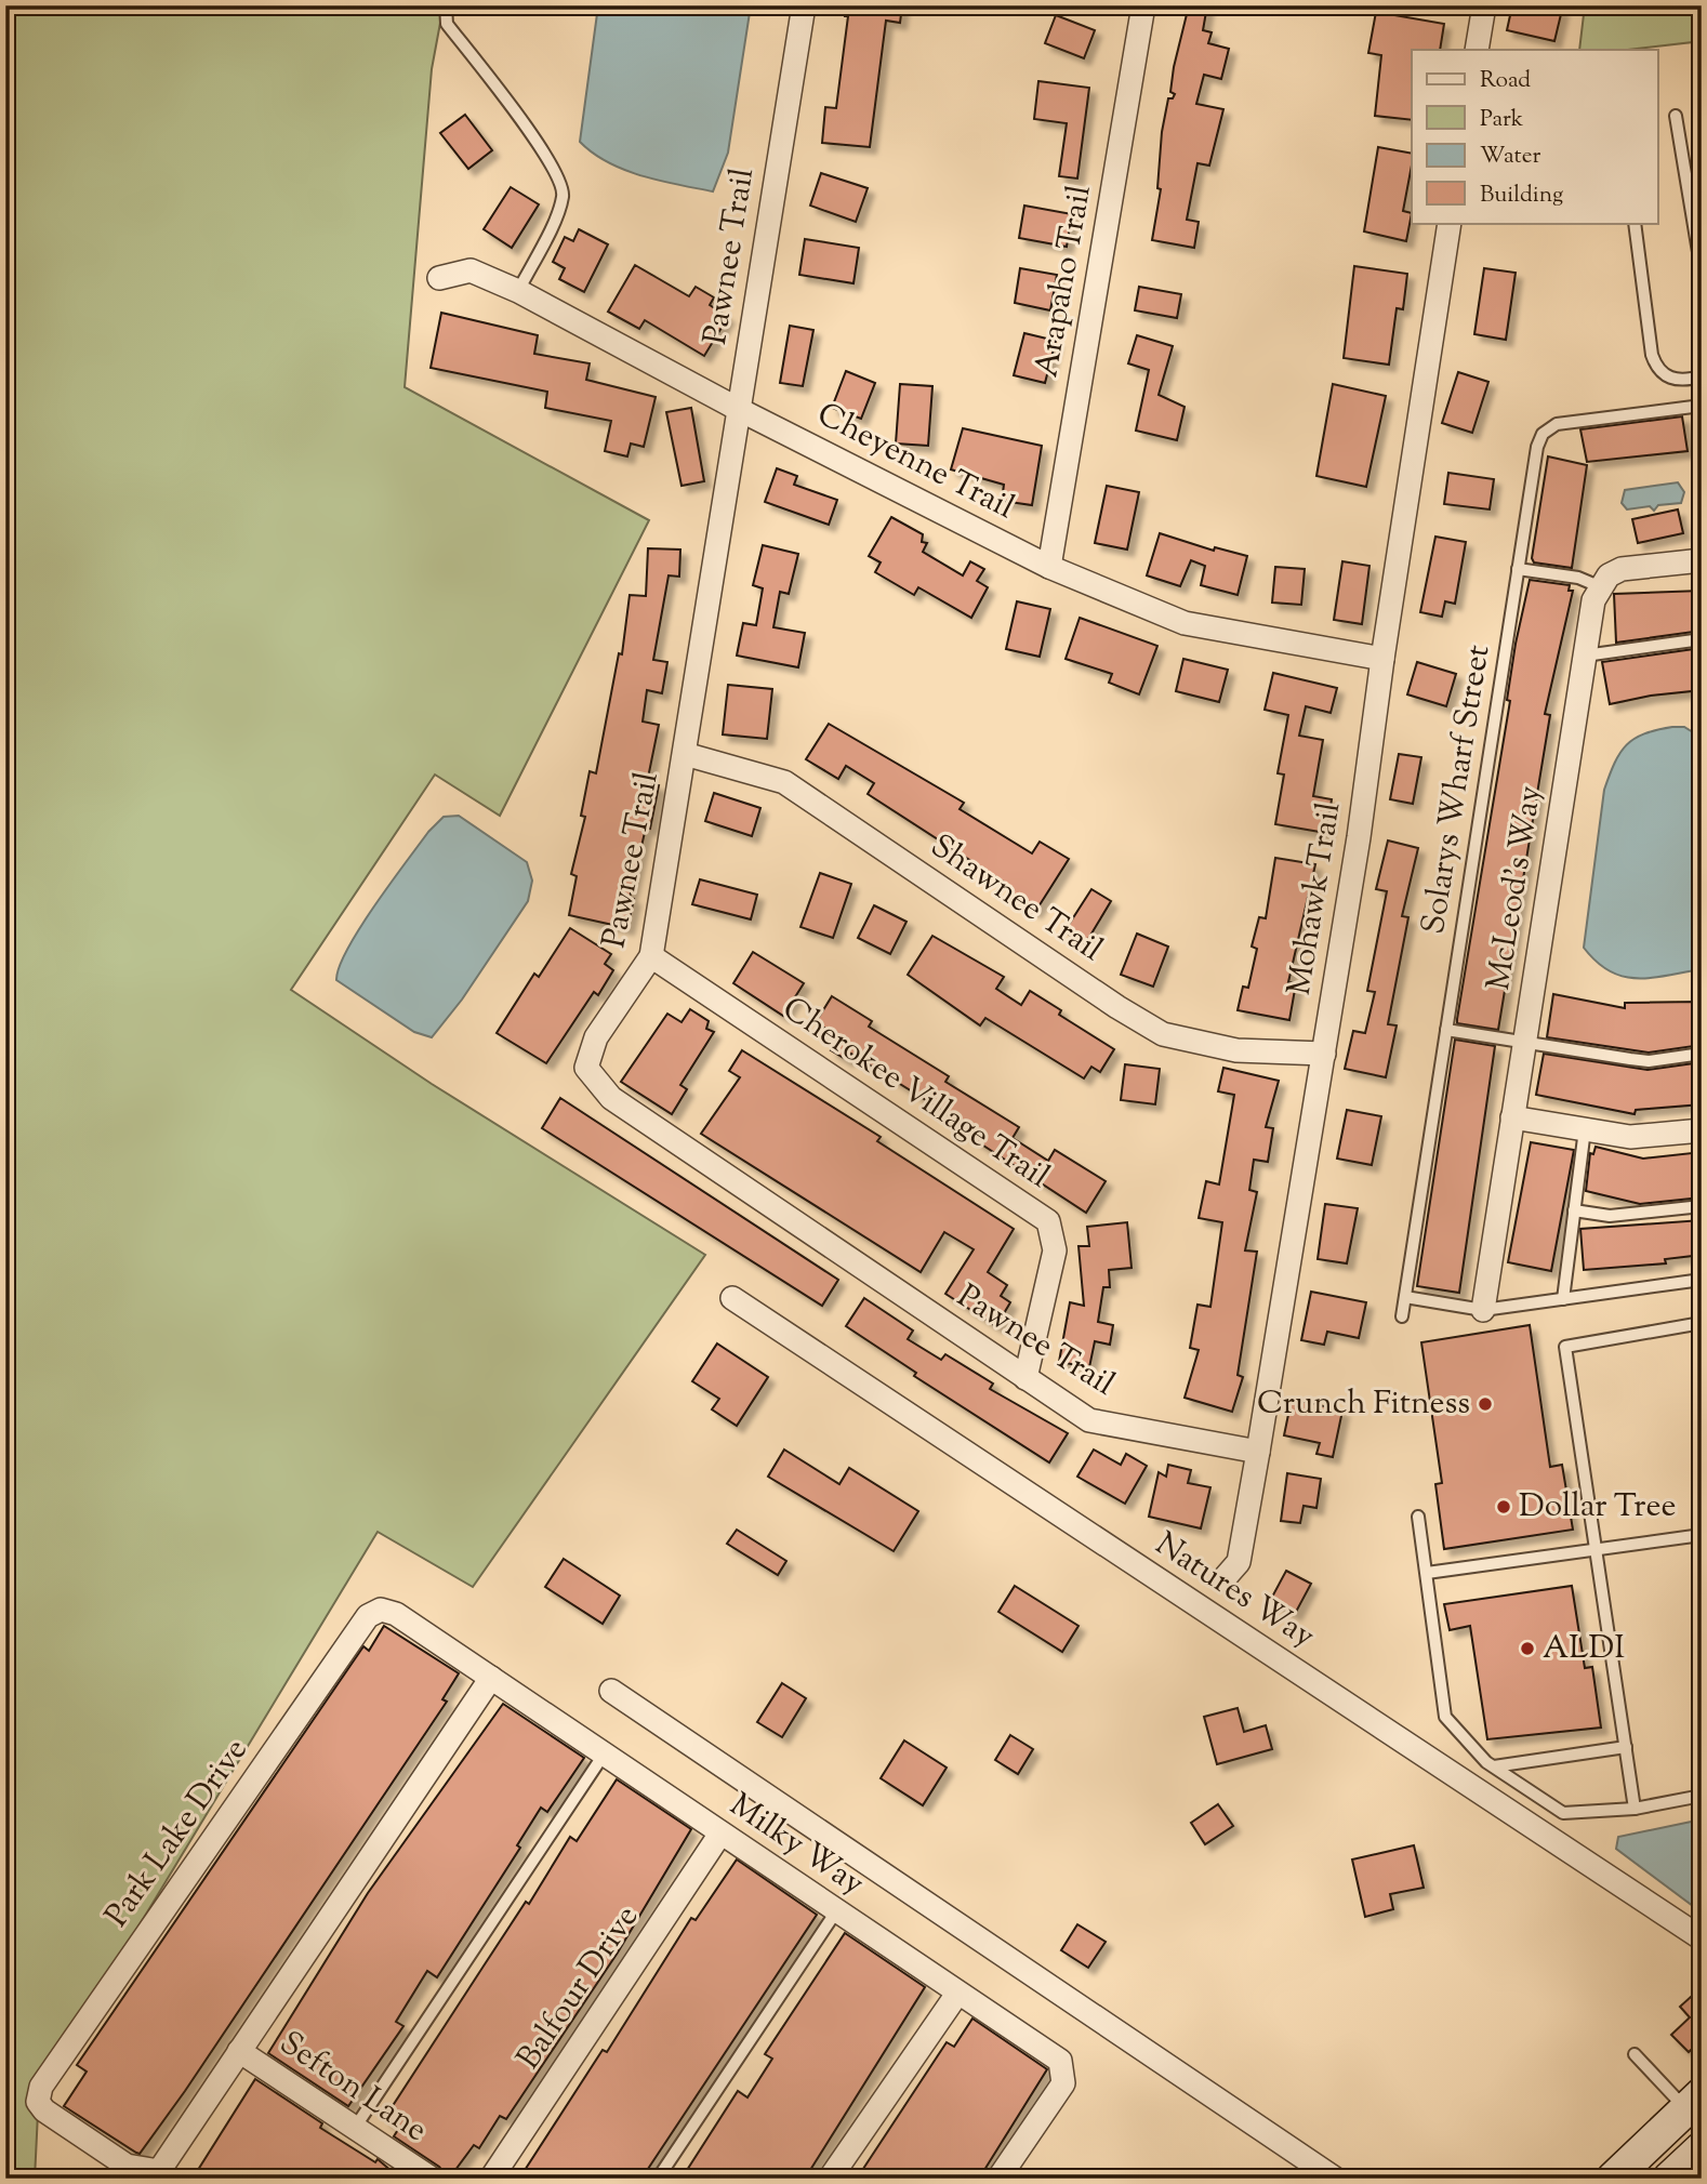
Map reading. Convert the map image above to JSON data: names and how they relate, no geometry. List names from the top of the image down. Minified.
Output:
{"streets":{"street":["Pawnee Trail","Arapaho Trail","Cheyenne Trail","McLeod's Way","Shawnee Trail","Mohawk Trail","Cherokee Village Trail","Natures Way","Park Lake Drive","Milky Way","Balfour Drive","Sefton Lane"],"lane":["Solarys Wharf Street"]},"crossings":[["Pawnee Trail","Cheyenne Trail"],["Pawnee Trail","Shawnee Trail"],["Pawnee Trail","Mohawk Trail"],["Pawnee Trail","Cherokee Village Trail"],["Arapaho Trail","Cheyenne Trail"],["Cheyenne Trail","Mohawk Trail"],["Shawnee Trail","Mohawk Trail"],["Park Lake Drive","Milky Way"],["Milky Way","Balfour Drive"]],"places":["Crunch Fitness","Dollar Tree","ALDI"],"legend":["Road","Park","Water","Building"]}
